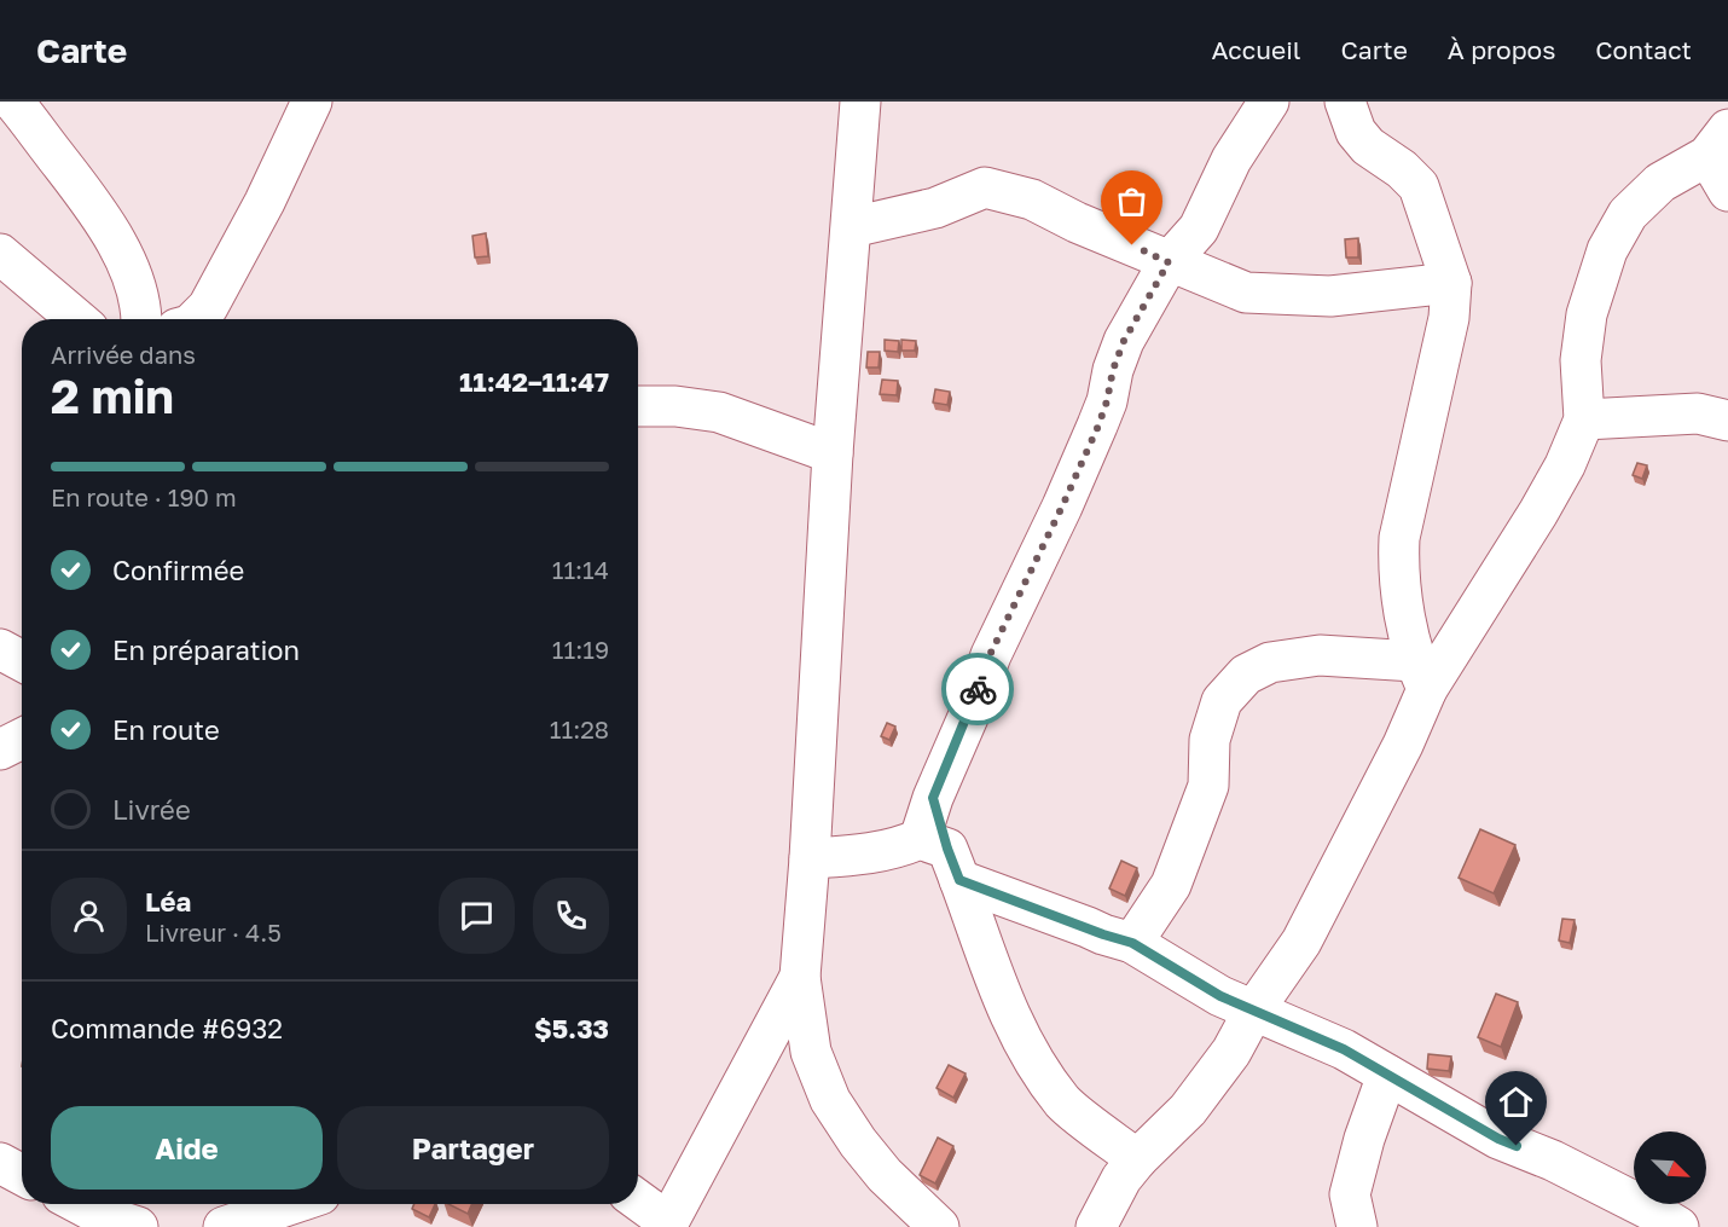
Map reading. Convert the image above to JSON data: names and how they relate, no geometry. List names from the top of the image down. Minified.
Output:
{"north":"bottom right","page":{"header":"Carte","nav":["Accueil","Carte","À propos","Contact"],"heading":["2 min","Arrivée dans","11:42–11:47"],"panel":["Léa","Livreur · 4.5","Commande #6932","$5.33"],"bar":"En route · 190 m","list":[["Confirmée","11:14"],["En préparation","11:19"],["En route","11:28"],"Livrée"],"buttons":["Aide","Partager"]}}
